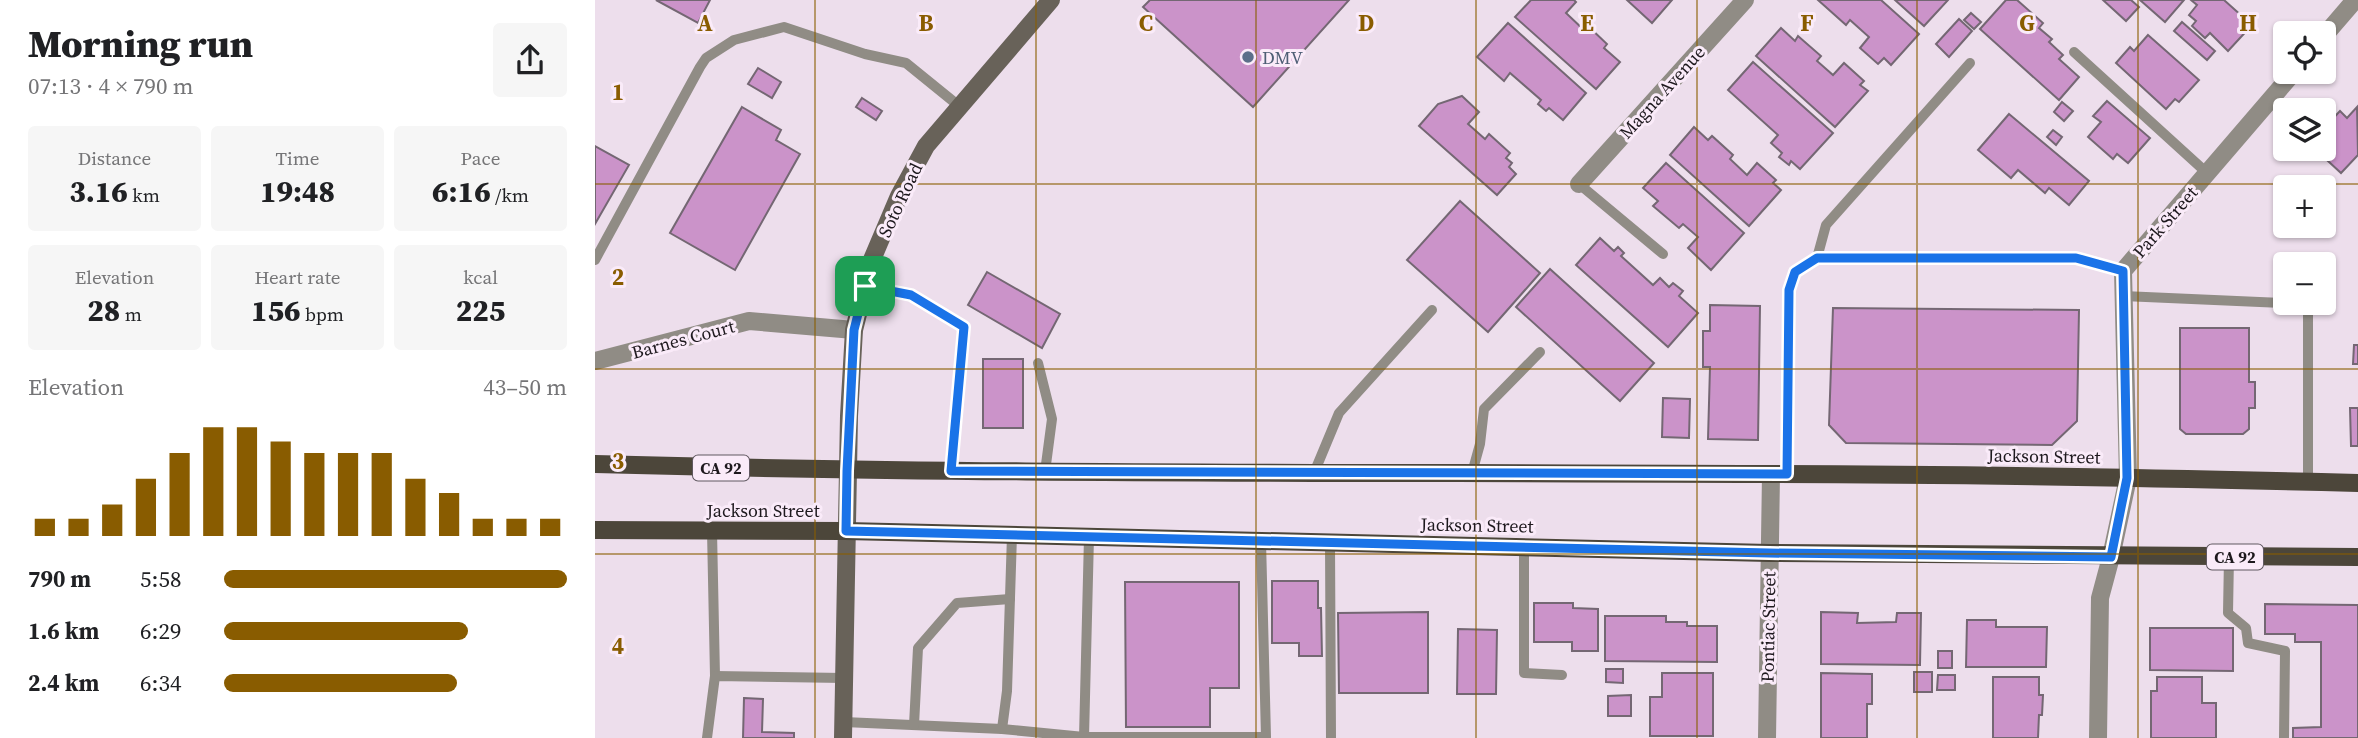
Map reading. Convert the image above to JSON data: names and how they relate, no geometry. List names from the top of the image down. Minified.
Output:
{"streets":{"main road":["Jackson Street","CA 92"],"street":["Magna Avenue","Soto Road","Park Street","Barnes Court","Pontiac Street"]},"crossings":[["Soto Road","Barnes Court"],["Soto Road","Jackson Street"],["Park Street","Jackson Street"],["Jackson Street","Pontiac Street"]],"places":["DMV"],"page":{"heading":["Morning run","07:13 · 4 × 790 m"],"map_buttons":["+","−"],"stats":[["Distance","3.16 km"],["Time","19:48"],["Pace","6:16 /km"],["Elevation","28 m"],["Heart rate","156 bpm"],["kcal","225"]],"chart":["Elevation","43–50 m"],"list":[{"name":"790 m","note":"5:58"},{"name":"1.6 km","note":"6:29"},{"name":"2.4 km","note":"6:34"}]},"grid":{"columns":["A","B","C","D","E","F","G","H"],"rows":["1","2","3","4"]}}
